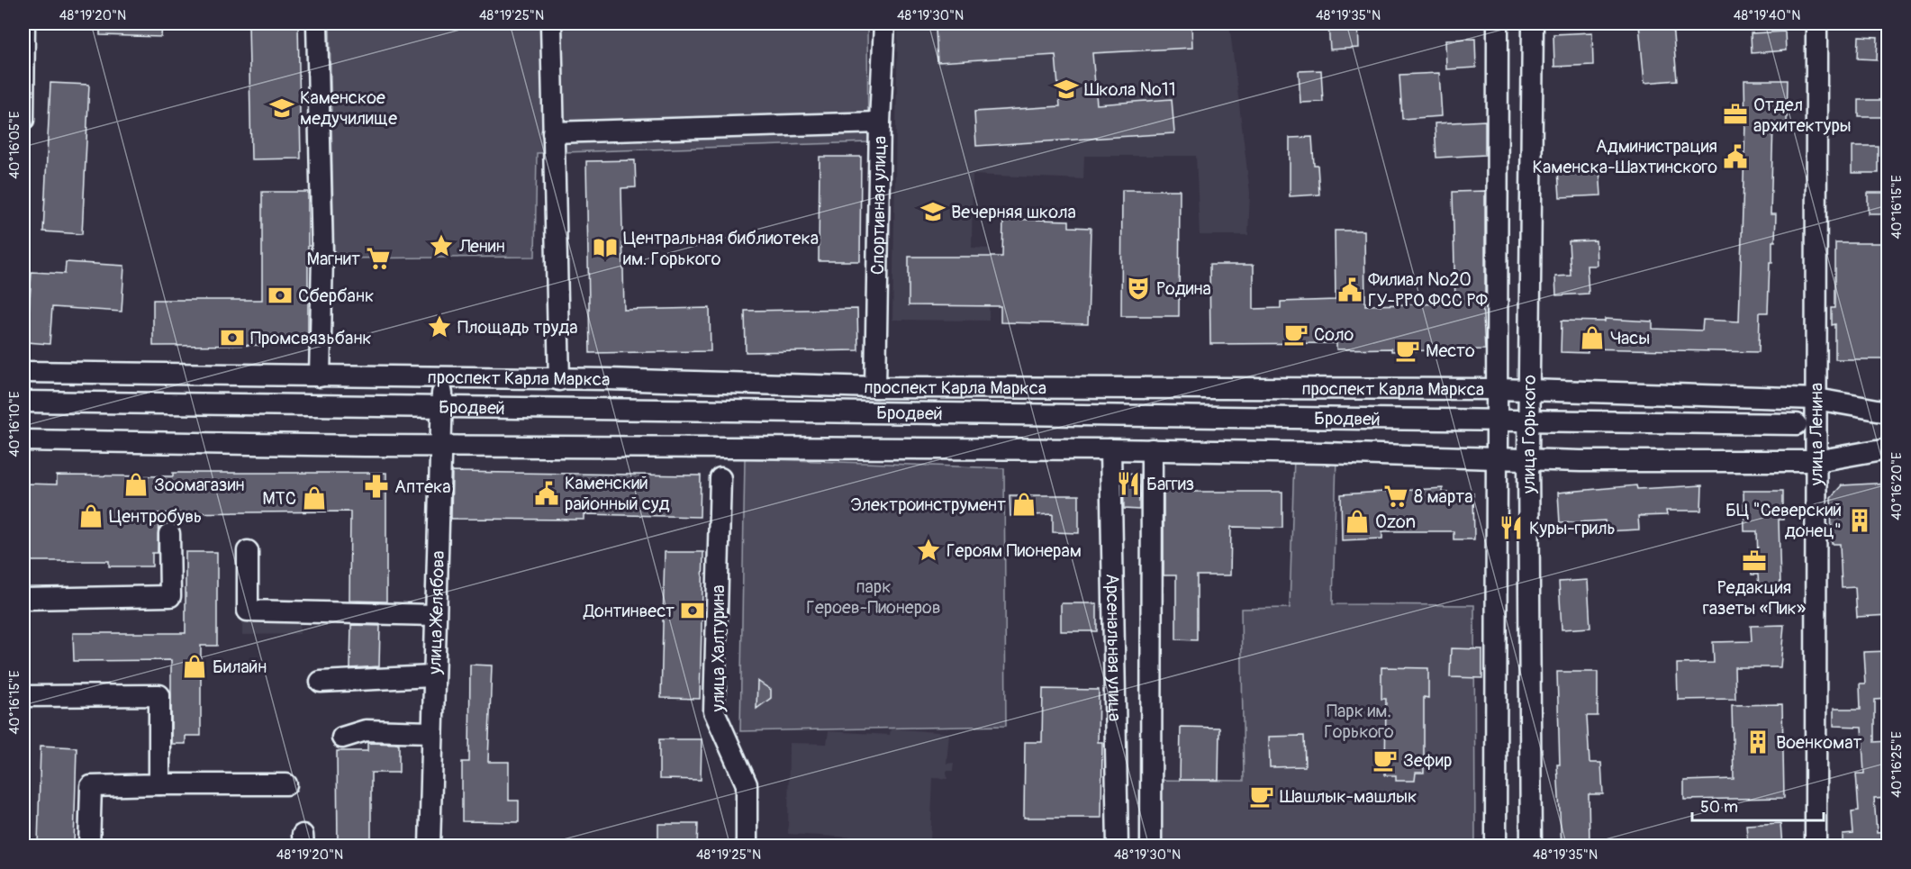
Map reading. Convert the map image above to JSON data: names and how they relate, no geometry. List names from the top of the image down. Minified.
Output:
{"streets":{"street":["Спортивная улица","проспект Карла Маркса","Бродвей","улица Горького","улица Ленина","улица Желябова","Арсенальная улица","улица Халтурина"]},"crossings":[["Спортивная улица","проспект Карла Маркса"],["проспект Карла Маркса","улица Горького"],["проспект Карла Маркса","улица Ленина"],["проспект Карла Маркса","улица Желябова"],["Бродвей","улица Горького"],["Бродвей","улица Желябова"]],"parks":["парк Героев-Пионеров","Парк им. Горького"],"places":{"school or university":["Школа №11","Каменское медучилище","Вечерняя школа"],"office":["Отдел архитектуры","Редакция газеты «Пик»"],"public building":["Администрация Каменска-Шахтинского","Филиал №20 ГУ-РРО ФСС РФ","Каменский районный суд"],"place":["Ленин","Площадь труда","Героям Пионерам"],"library":["Центральная библиотека им. Горького"],"supermarket":["Магнит","8 марта"],"theatre":["Родина"],"bank":["Сбербанк","Промсвязьбанк","Донтинвест"],"cafe":["Соло","Место","Зефир","Шашлык-машлык"],"shop":["Часы","Зоомагазин","МТС","Электроинструмент","Центробувь","Ozon","Билайн"],"restaurant":["Баггиз","Куры-гриль"],"pharmacy":["Аптека"],"building":["БЦ \"Северский донец\"","Военкомат"]},"scale_bar":"50 m","coordinates":["48°19'20\"N","48°19'25\"N","48°19'30\"N","48°19'35\"N","48°19'40\"N","40°16'05\"E","40°16'15\"E","40°16'10\"E","40°16'20\"E","40°16'25\"E"]}
